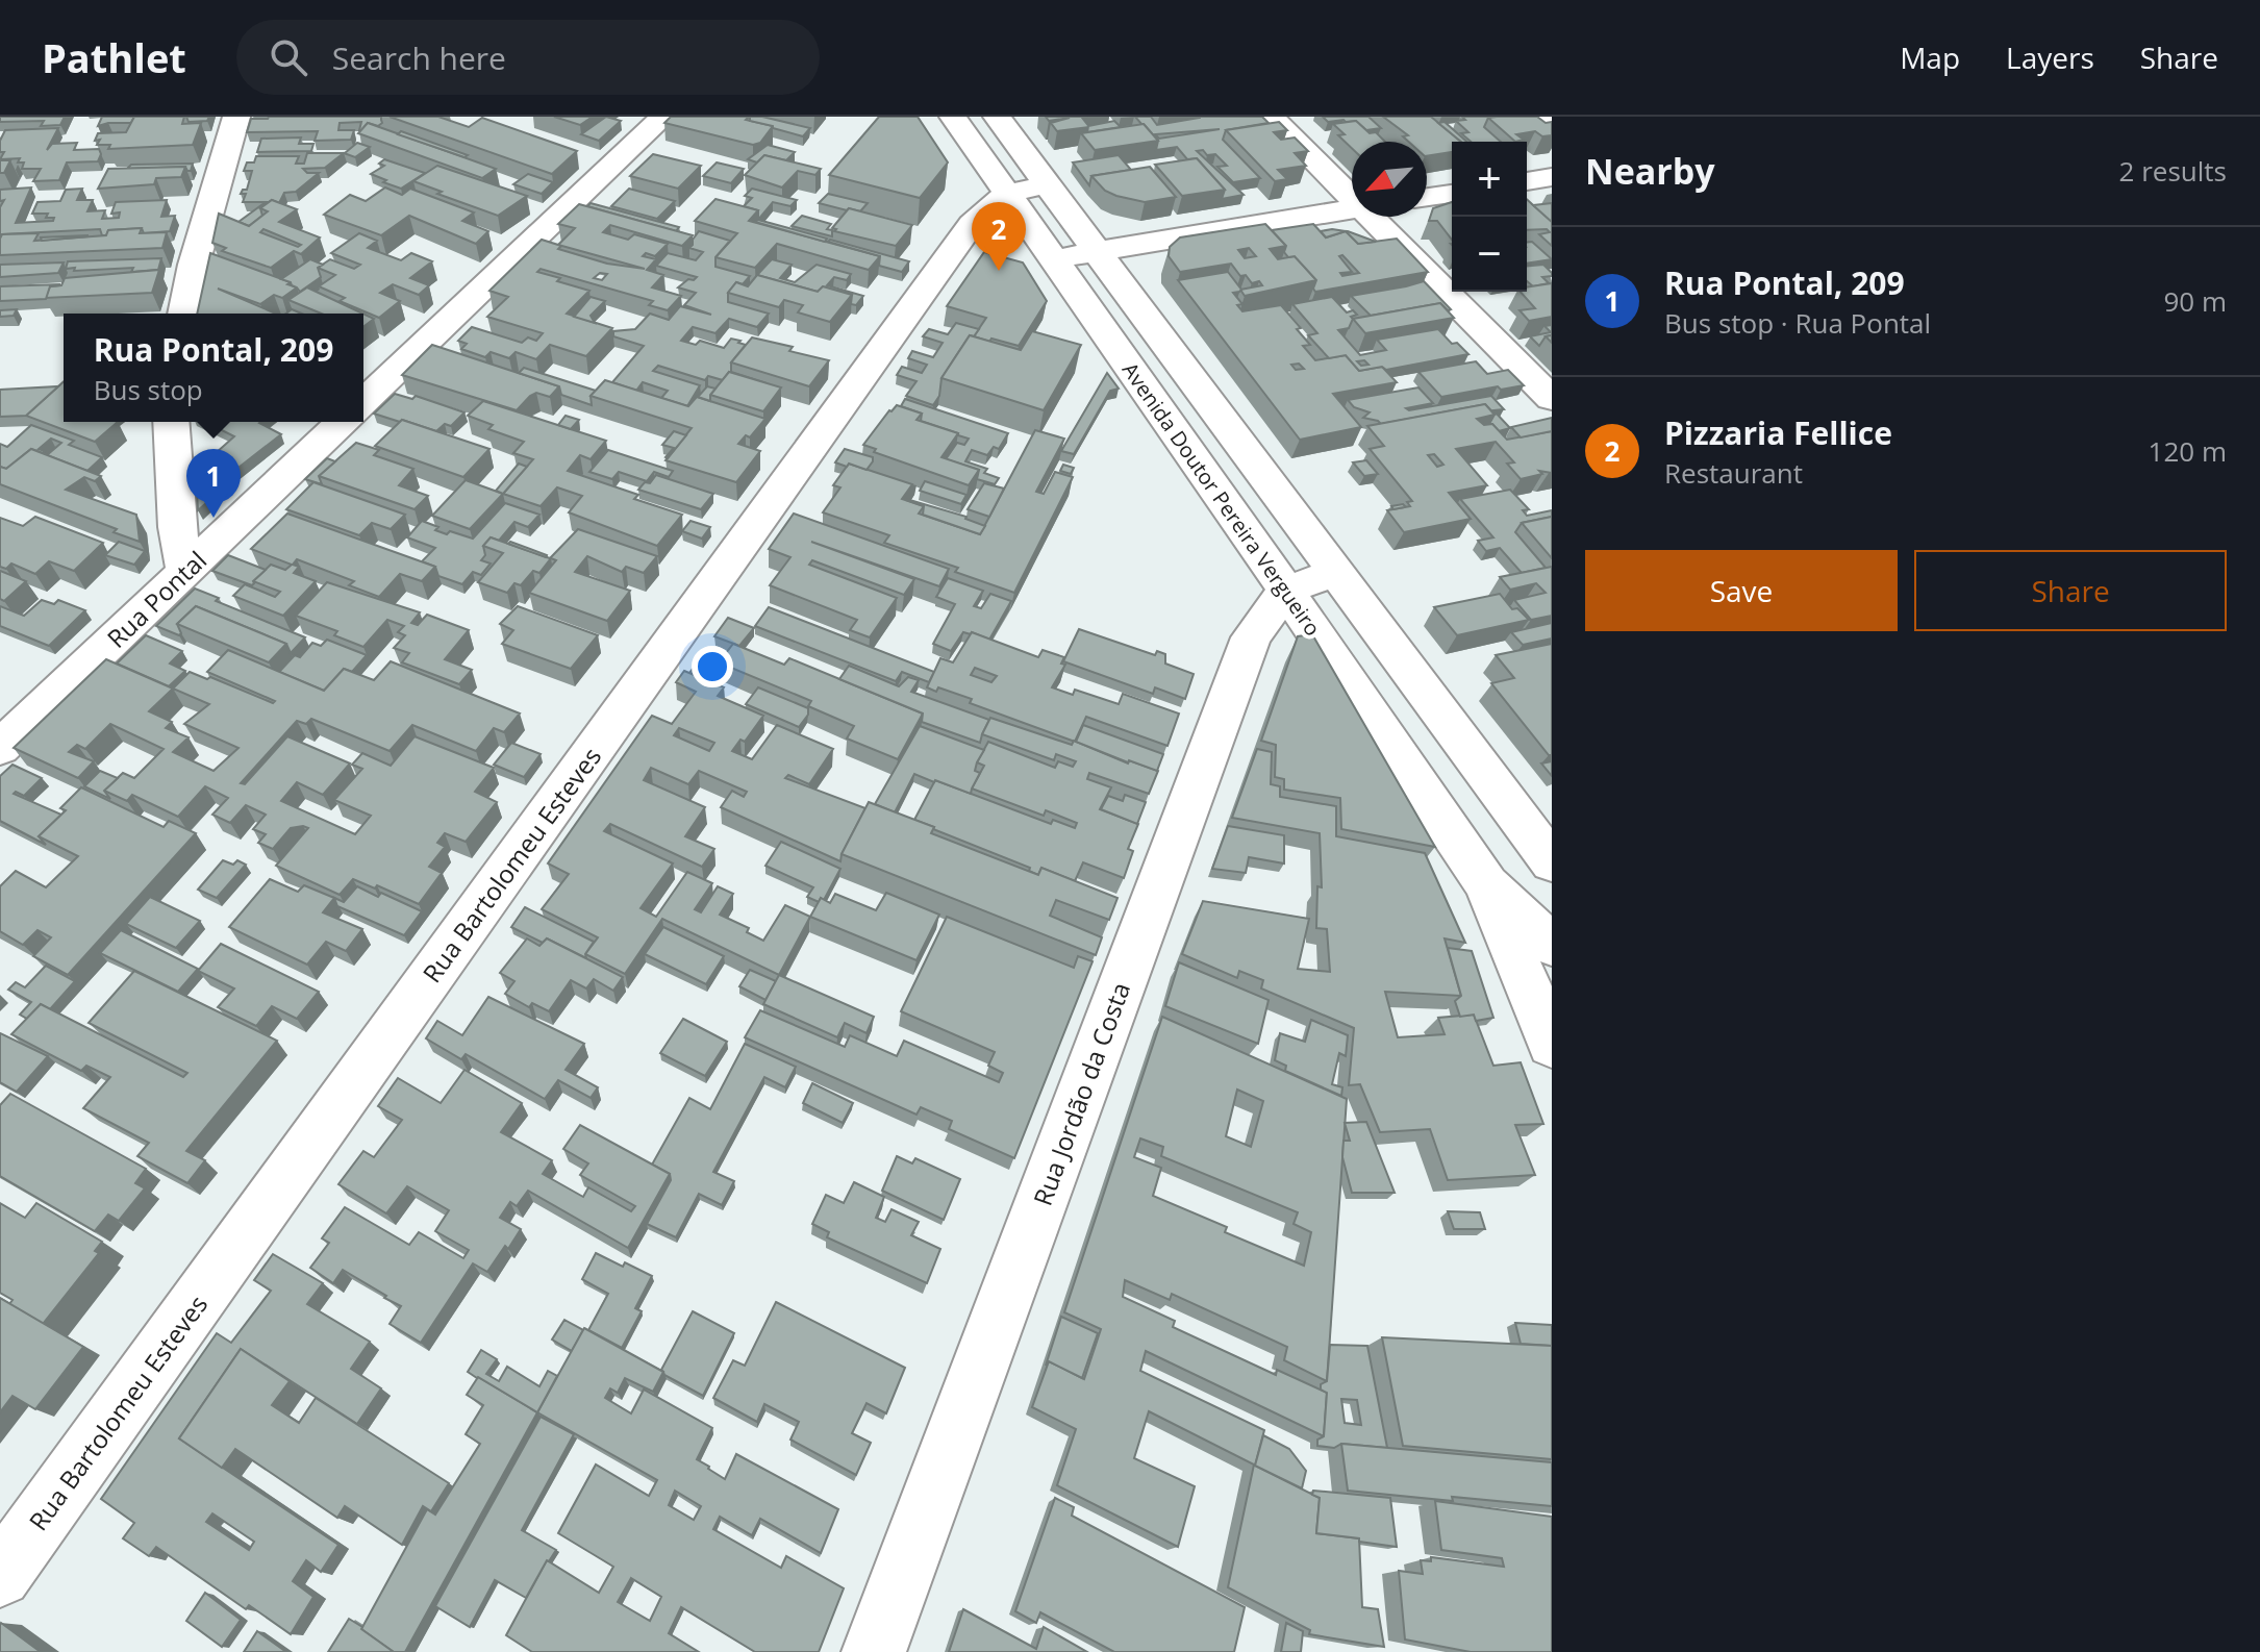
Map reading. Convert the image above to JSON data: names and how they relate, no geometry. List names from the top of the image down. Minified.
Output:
{"streets":{"street":["Avenida Doutor Pereira Vergueiro","Rua Pontal","Rua Bartolomeu Esteves","Rua Jordão da Costa"]},"crossings":[["Avenida Doutor Pereira Vergueiro","Rua Bartolomeu Esteves"],["Avenida Doutor Pereira Vergueiro","Rua Jordão da Costa"]],"north":"bottom left","page":{"header":"Pathlet","search":"Search here","nav":["Map","Layers","Share"],"heading":["Nearby","2 results"],"map_buttons":["+","−"],"pins":["2","1"],"list":[{"mark":"1","name":"Rua Pontal, 209","note":"Bus stop · Rua Pontal","value":"90 m"},{"mark":"2","name":"Pizzaria Fellice","note":"Restaurant","value":"120 m"}],"popup":["Rua Pontal, 209","Bus stop"],"buttons":["Save","Share"]}}
